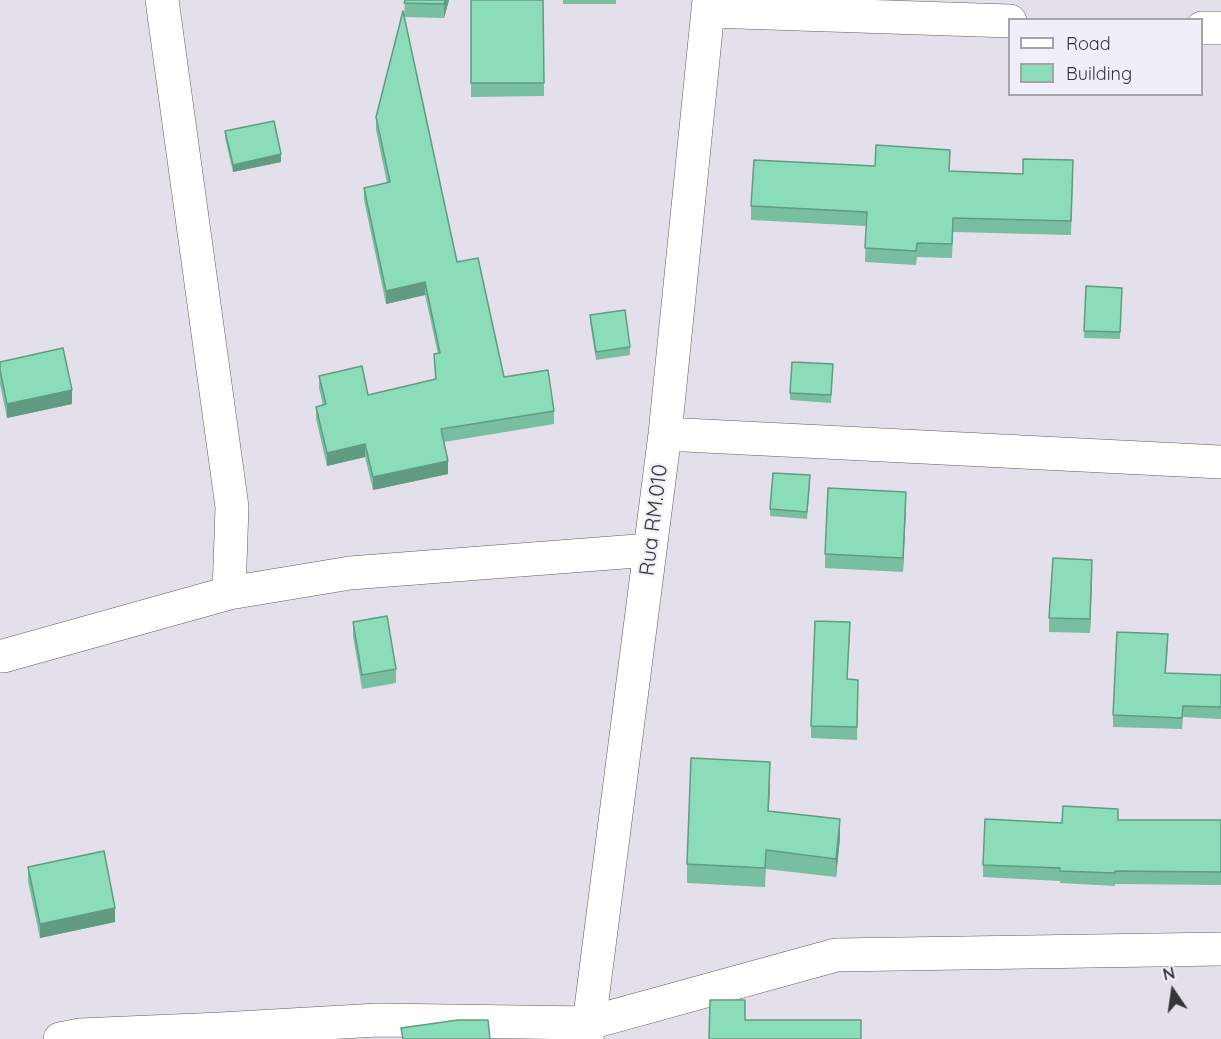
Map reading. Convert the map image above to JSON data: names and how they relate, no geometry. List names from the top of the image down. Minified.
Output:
{"streets":{"street":["Rua RM.010"]},"legend":["Road","Building"],"north":"top"}
